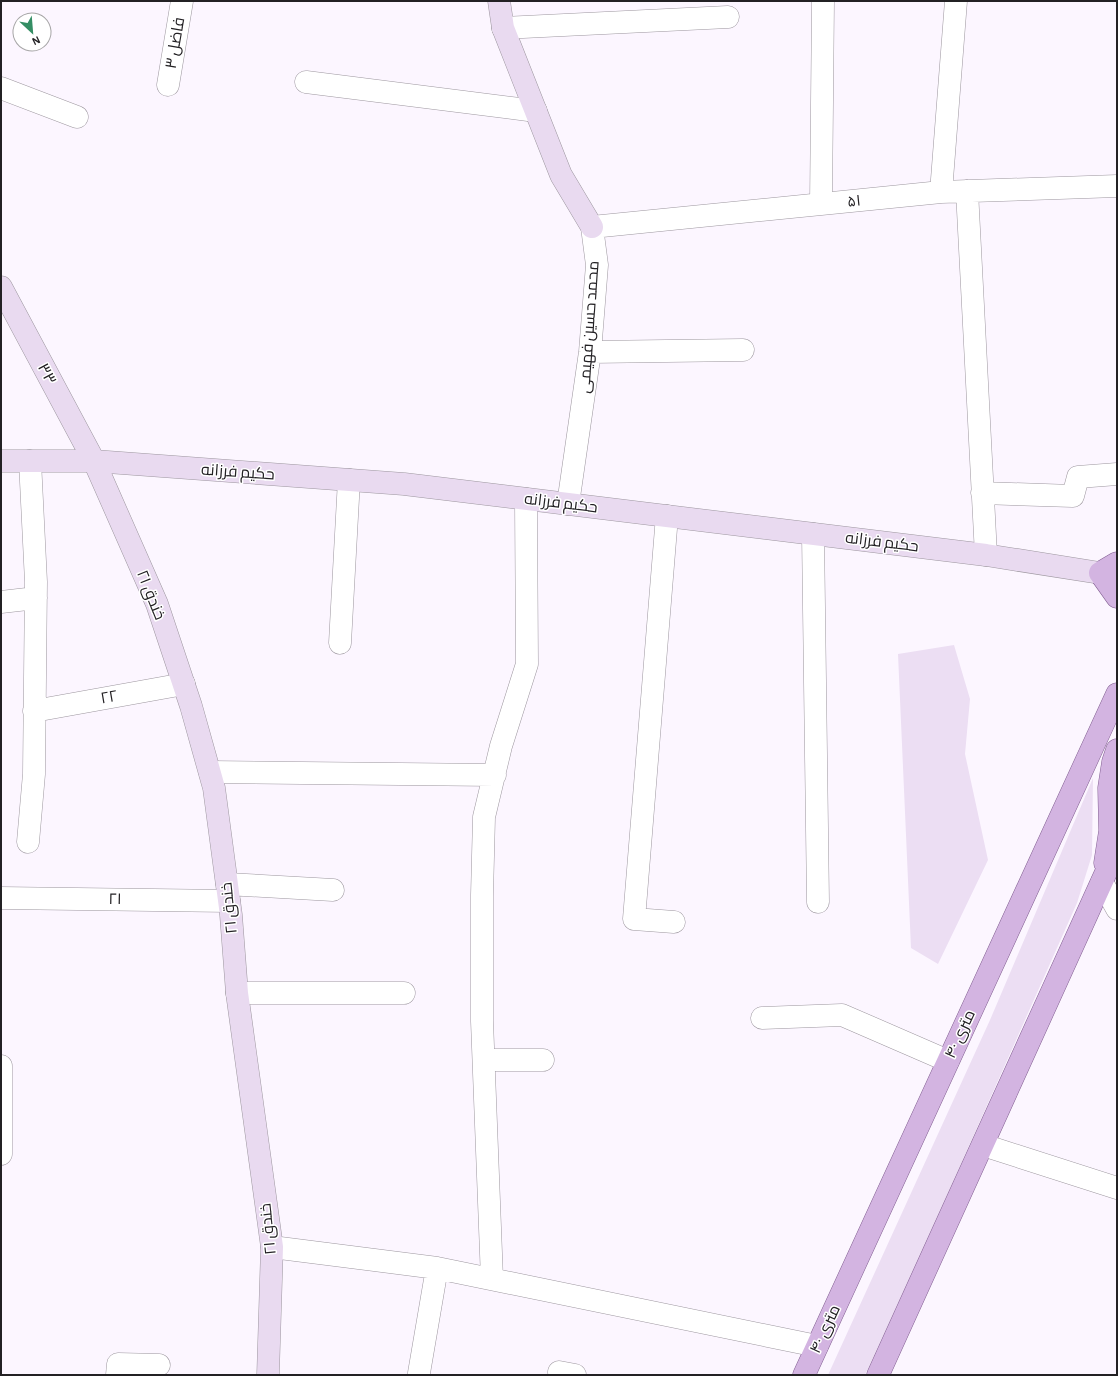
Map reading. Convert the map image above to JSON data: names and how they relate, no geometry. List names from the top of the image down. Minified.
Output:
{"streets":{"main road":["۴۰ متری"],"street":["فاضل ۳","۵۱","محمد حسین فهیمی","۳۳","حکیم فرزانه","۲۱ خندق","۲۲","۲۱"]},"crossings":[["۵۱","محمد حسین فهیمی"],["محمد حسین فهیمی","حکیم فرزانه"],["۳۳","حکیم فرزانه"],["۳۳","۲۱ خندق"],["حکیم فرزانه","۲۱ خندق"],["۲۱ خندق","۲۲"],["۲۱ خندق","۲۱"]],"north":"bottom right"}
